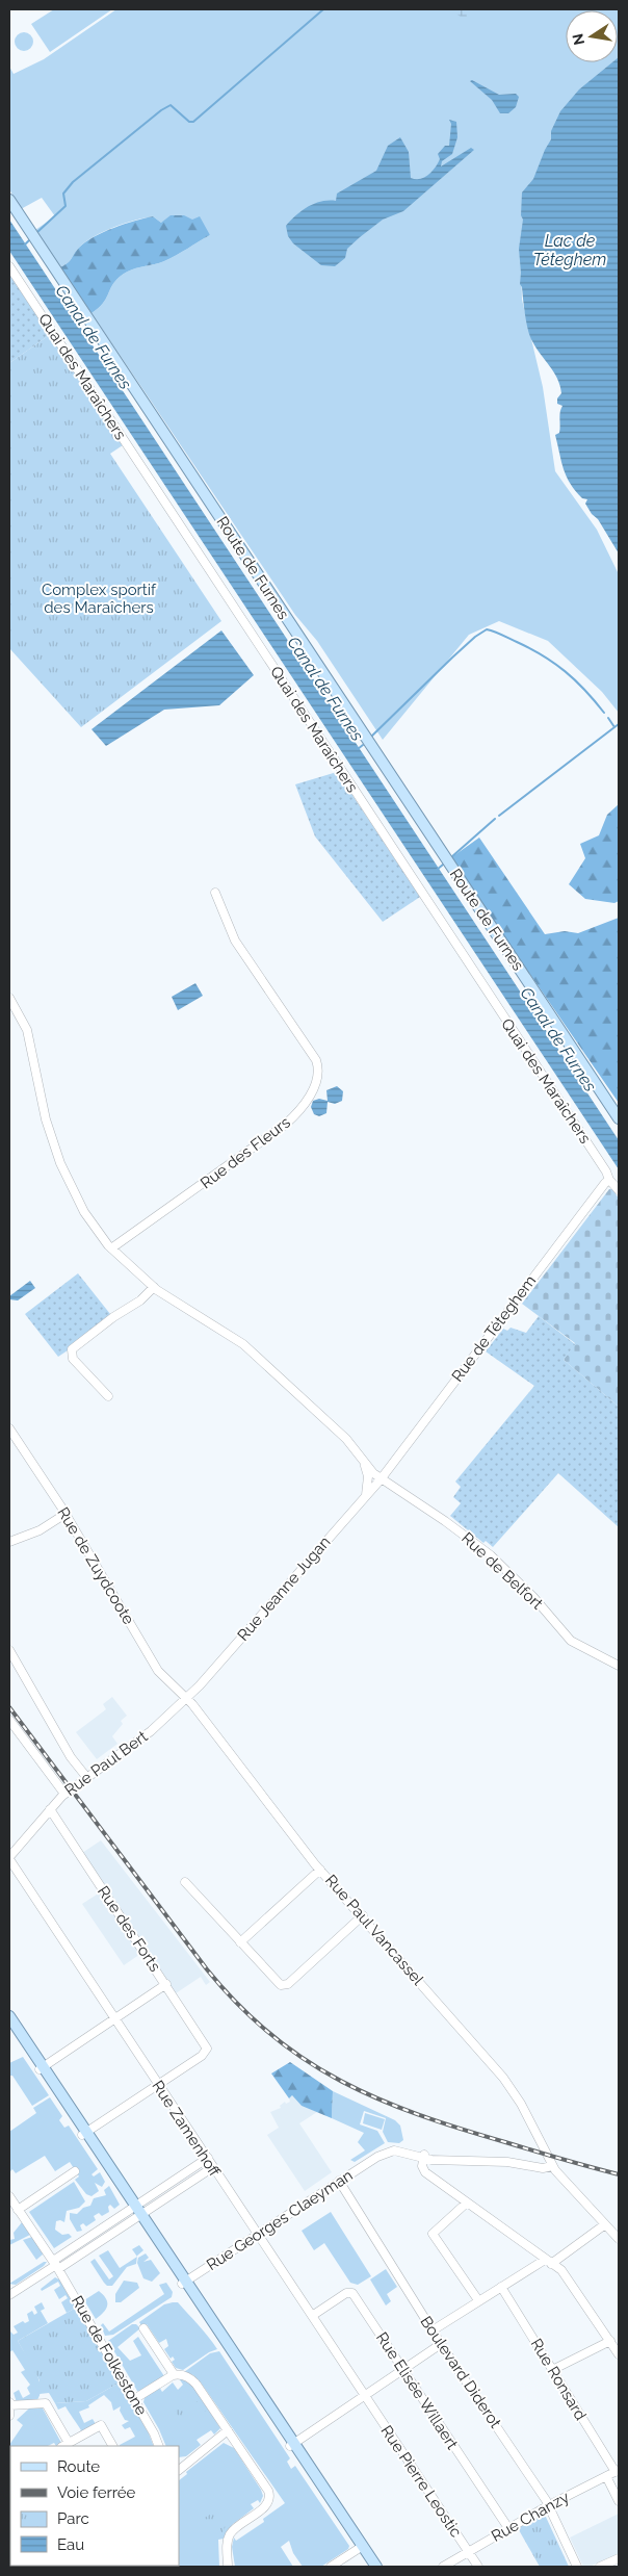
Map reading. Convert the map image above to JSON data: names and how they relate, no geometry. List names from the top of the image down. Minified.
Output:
{"streets":{"main road":["Route de Furnes"],"street":["Quai des Maraîchers","Rue des Fleurs","Rue de Téteghem","Rue de Zuydcoote","Rue de Belfort","Rue Jeanne Jugan","Rue Paul Bert","Rue des Forts","Rue Paul Vancassel","Rue Zamenhoff","Rue Georges Claeyman","Rue de Folkestone","Boulevard Diderot","Rue Ronsard","Rue Elisée Willaert","Rue Pierre Leostic","Rue Chanzy"]},"crossings":[["Quai des Maraîchers","Rue de Téteghem"],["Rue des Fleurs","Rue de Belfort"],["Rue de Téteghem","Rue de Belfort"],["Rue de Téteghem","Rue Jeanne Jugan"],["Rue de Zuydcoote","Rue Jeanne Jugan"],["Rue de Zuydcoote","Rue Paul Bert"],["Rue de Zuydcoote","Rue Paul Vancassel"],["Rue de Belfort","Rue Jeanne Jugan"],["Rue Jeanne Jugan","Rue Paul Bert"],["Rue Jeanne Jugan","Rue Paul Vancassel"],["Rue Paul Bert","Rue des Forts"],["Rue Paul Bert","Rue Paul Vancassel"],["Rue Paul Bert","Rue Zamenhoff"],["Rue des Forts","Rue Zamenhoff"],["Rue Zamenhoff","Rue Georges Claeyman"],["Rue Zamenhoff","Rue Elisée Willaert"],["Rue Zamenhoff","Rue Pierre Leostic"],["Rue Georges Claeyman","Boulevard Diderot"],["Boulevard Diderot","Rue Chanzy"],["Rue Ronsard","Rue Chanzy"],["Rue Elisée Willaert","Rue Chanzy"],["Rue Pierre Leostic","Rue Chanzy"]],"water":["Lac de Téteghem","Canal de Furnes"],"parks":["Complex sportif des Maraîchers"],"legend":["Route","Voie ferrée","Parc","Eau"],"north":"left"}
